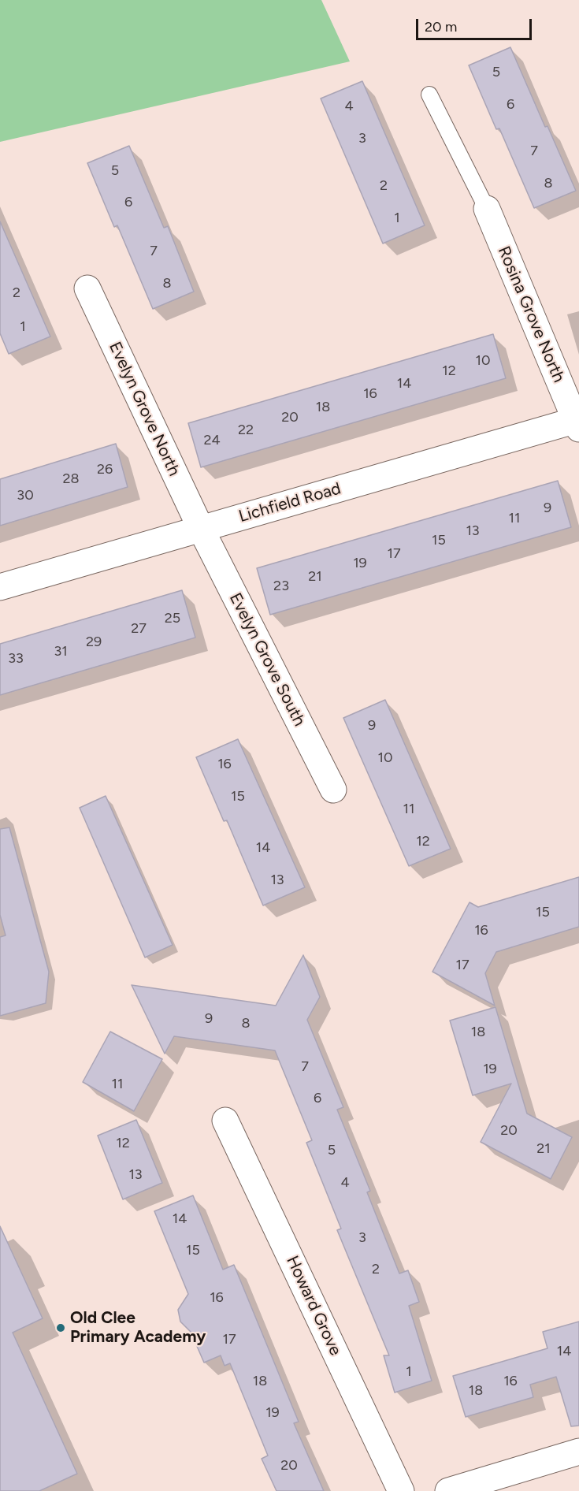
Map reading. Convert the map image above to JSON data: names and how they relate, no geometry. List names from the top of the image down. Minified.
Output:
{"streets":{"street":["Rosina Grove North","Evelyn Grove North","Lichfield Road","Evelyn Grove South","Howard Grove"]},"crossings":[["Rosina Grove North","Lichfield Road"],["Evelyn Grove North","Lichfield Road"],["Evelyn Grove North","Evelyn Grove South"],["Lichfield Road","Evelyn Grove South"]],"places":["Old Clee Primary Academy"],"house_numbers":["5","6","4","3","7","5","8","2","6","1","7","8","2","1","10","12","14","16","18","20","22","24","26","28","30","9","11","13","15","17","19","21","23","25","27","29","31","33","9","10","16","15","11","12","14","13","15","16","17","9","8","18","7","19","11","6","20","12","21","5","13","4","14","3","15","2","16","17","14","1","18","16","18","19","20"],"scale_bar":"20 m"}
